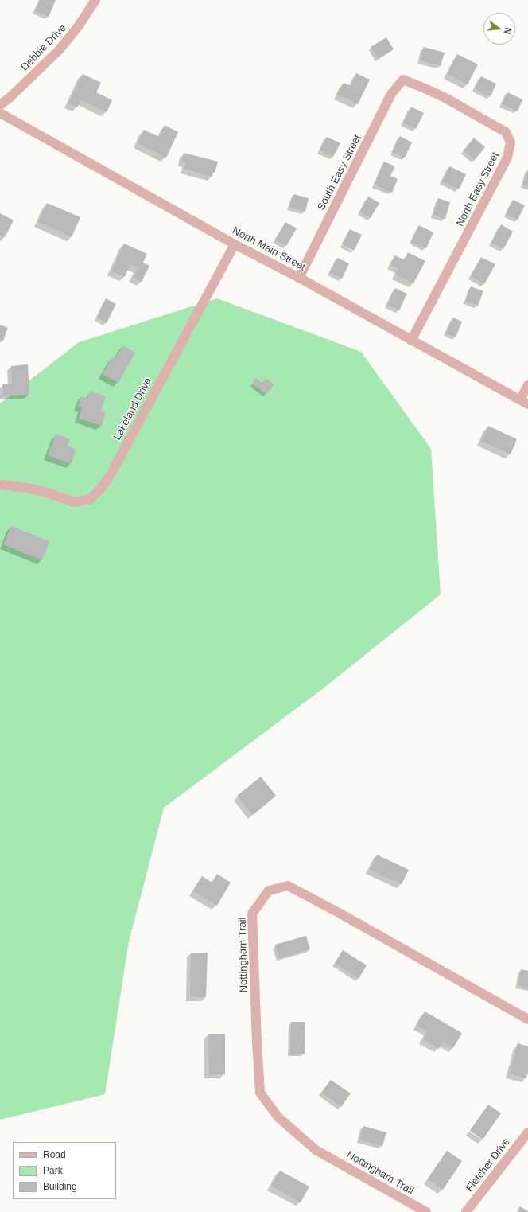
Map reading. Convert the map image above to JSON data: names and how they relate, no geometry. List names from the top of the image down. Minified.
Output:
{"streets":{"street":["Debbie Drive","South Easy Street","North Easy Street","North Main Street","Lakeland Drive","Nottingham Trail","Fletcher Drive"]},"crossings":[["South Easy Street","North Easy Street"],["South Easy Street","North Main Street"],["North Easy Street","North Main Street"],["North Main Street","Lakeland Drive"]],"legend":["Road","Park","Building"],"north":"right"}
